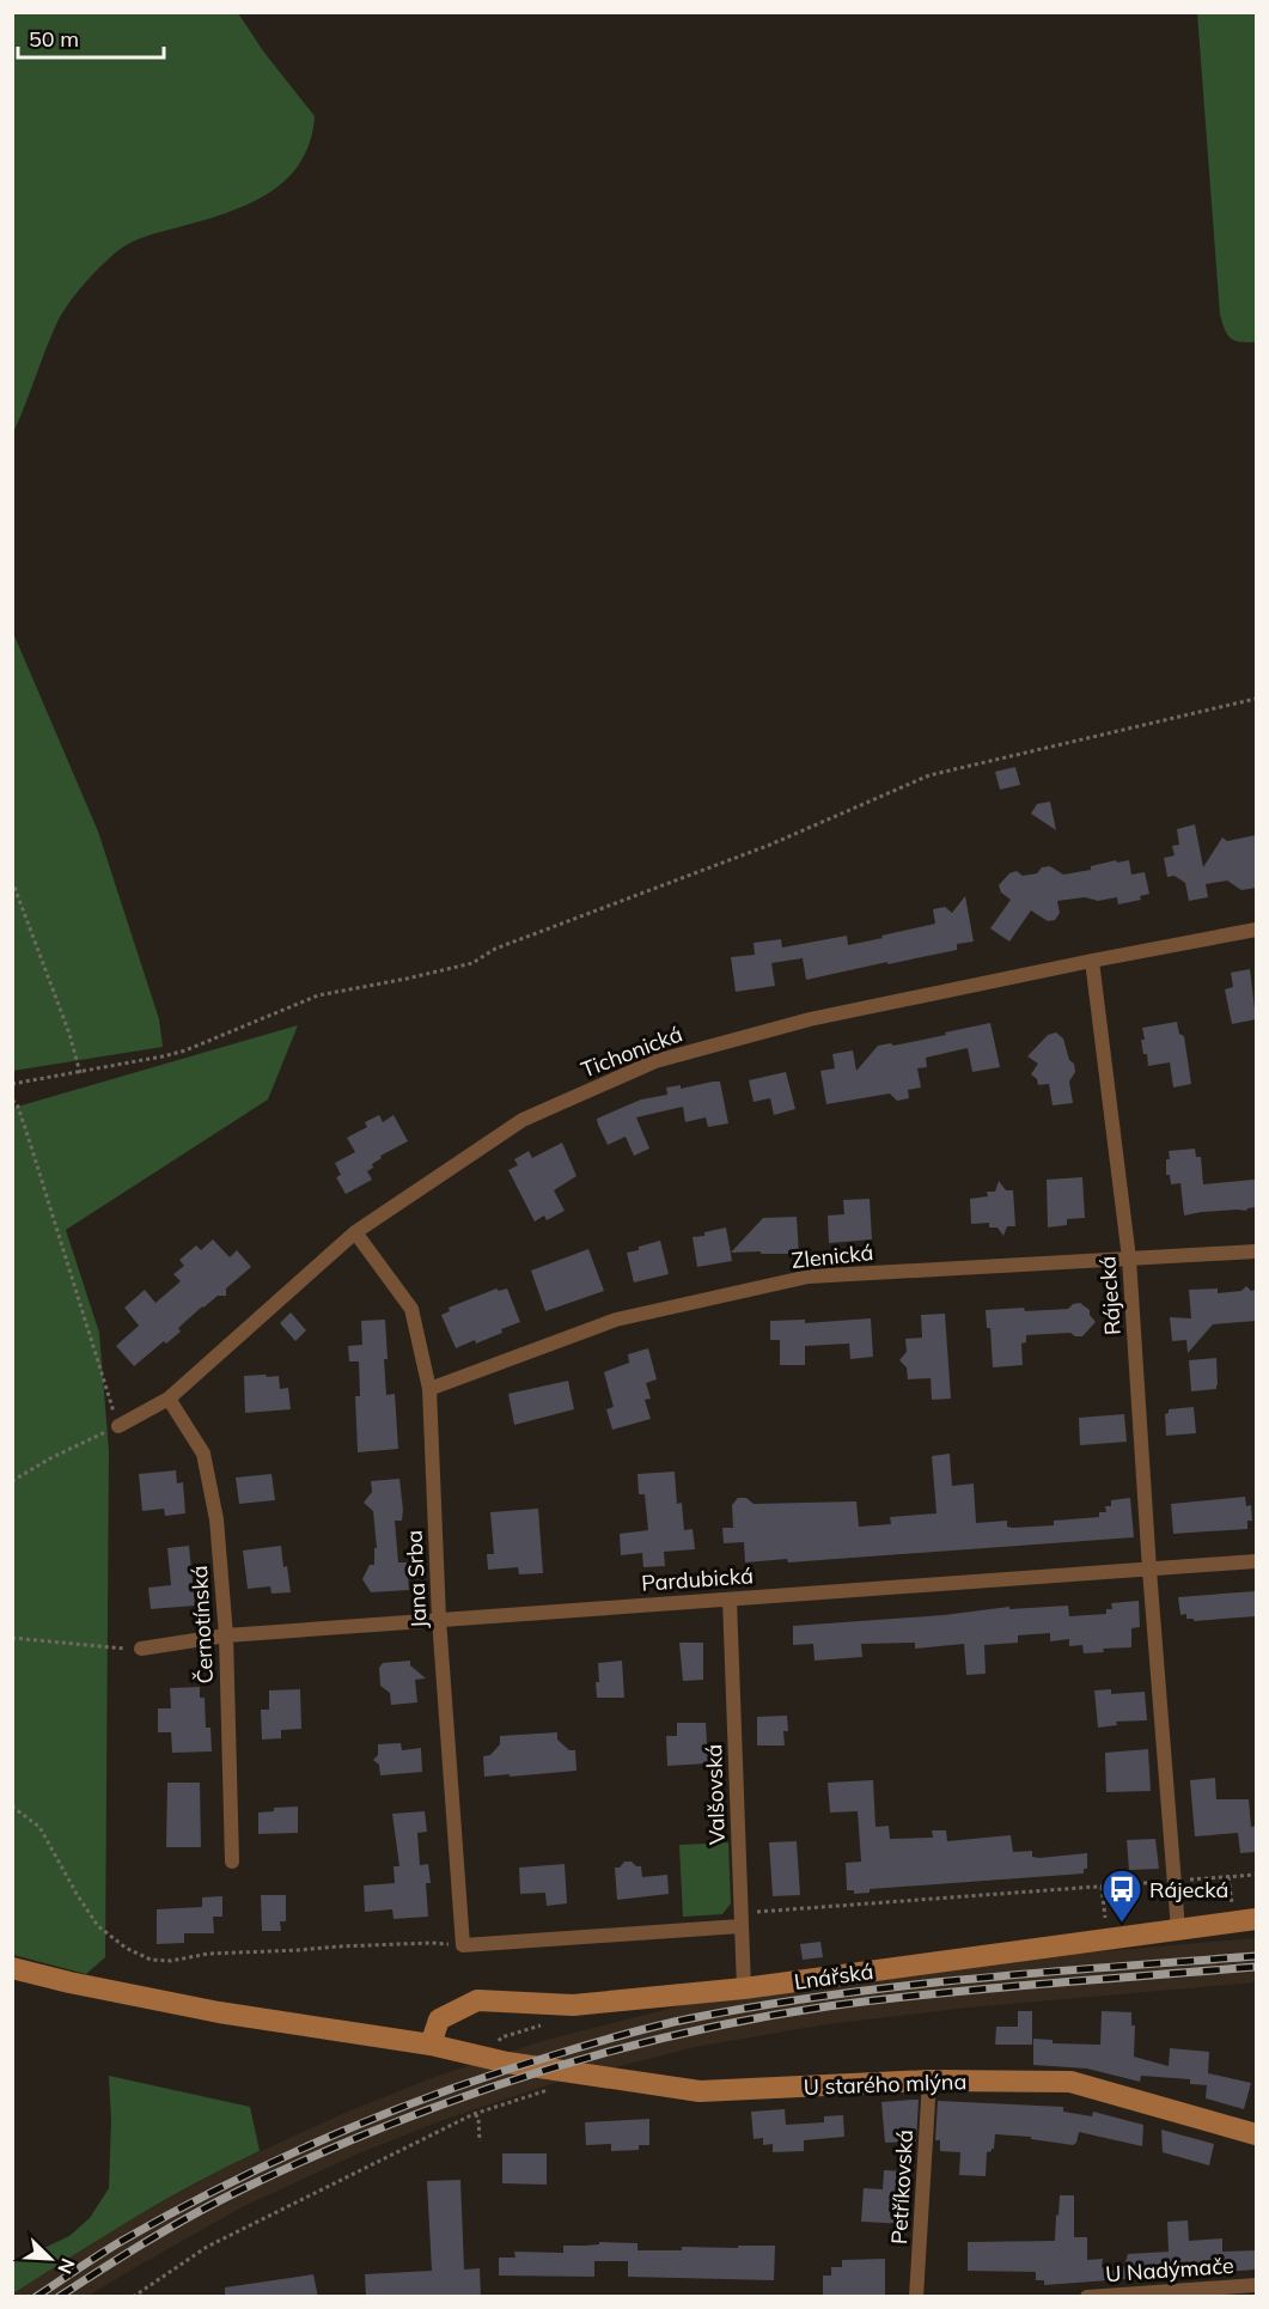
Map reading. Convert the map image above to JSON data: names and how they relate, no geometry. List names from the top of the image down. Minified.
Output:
{"streets":{"street":["Tichonická","Zlenická","Rájecká","Jana Srba","Pardubická","Černotínská","Valšovská","Lnářská","U starého mlýna","Petříkovská","U Nadýmače"]},"crossings":[["Tichonická","Rájecká"],["Tichonická","Jana Srba"],["Tichonická","Černotínská"],["Zlenická","Rájecká"],["Zlenická","Jana Srba"],["Rájecká","Pardubická"],["Rájecká","Lnářská"],["Jana Srba","Pardubická"],["Pardubická","Černotínská"],["Pardubická","Valšovská"],["Valšovská","Lnářská"],["Lnářská","U starého mlýna"],["U starého mlýna","Petříkovská"]],"places":{"bus stop":["Rájecká"]},"scale_bar":"50 m","north":"bottom right"}
